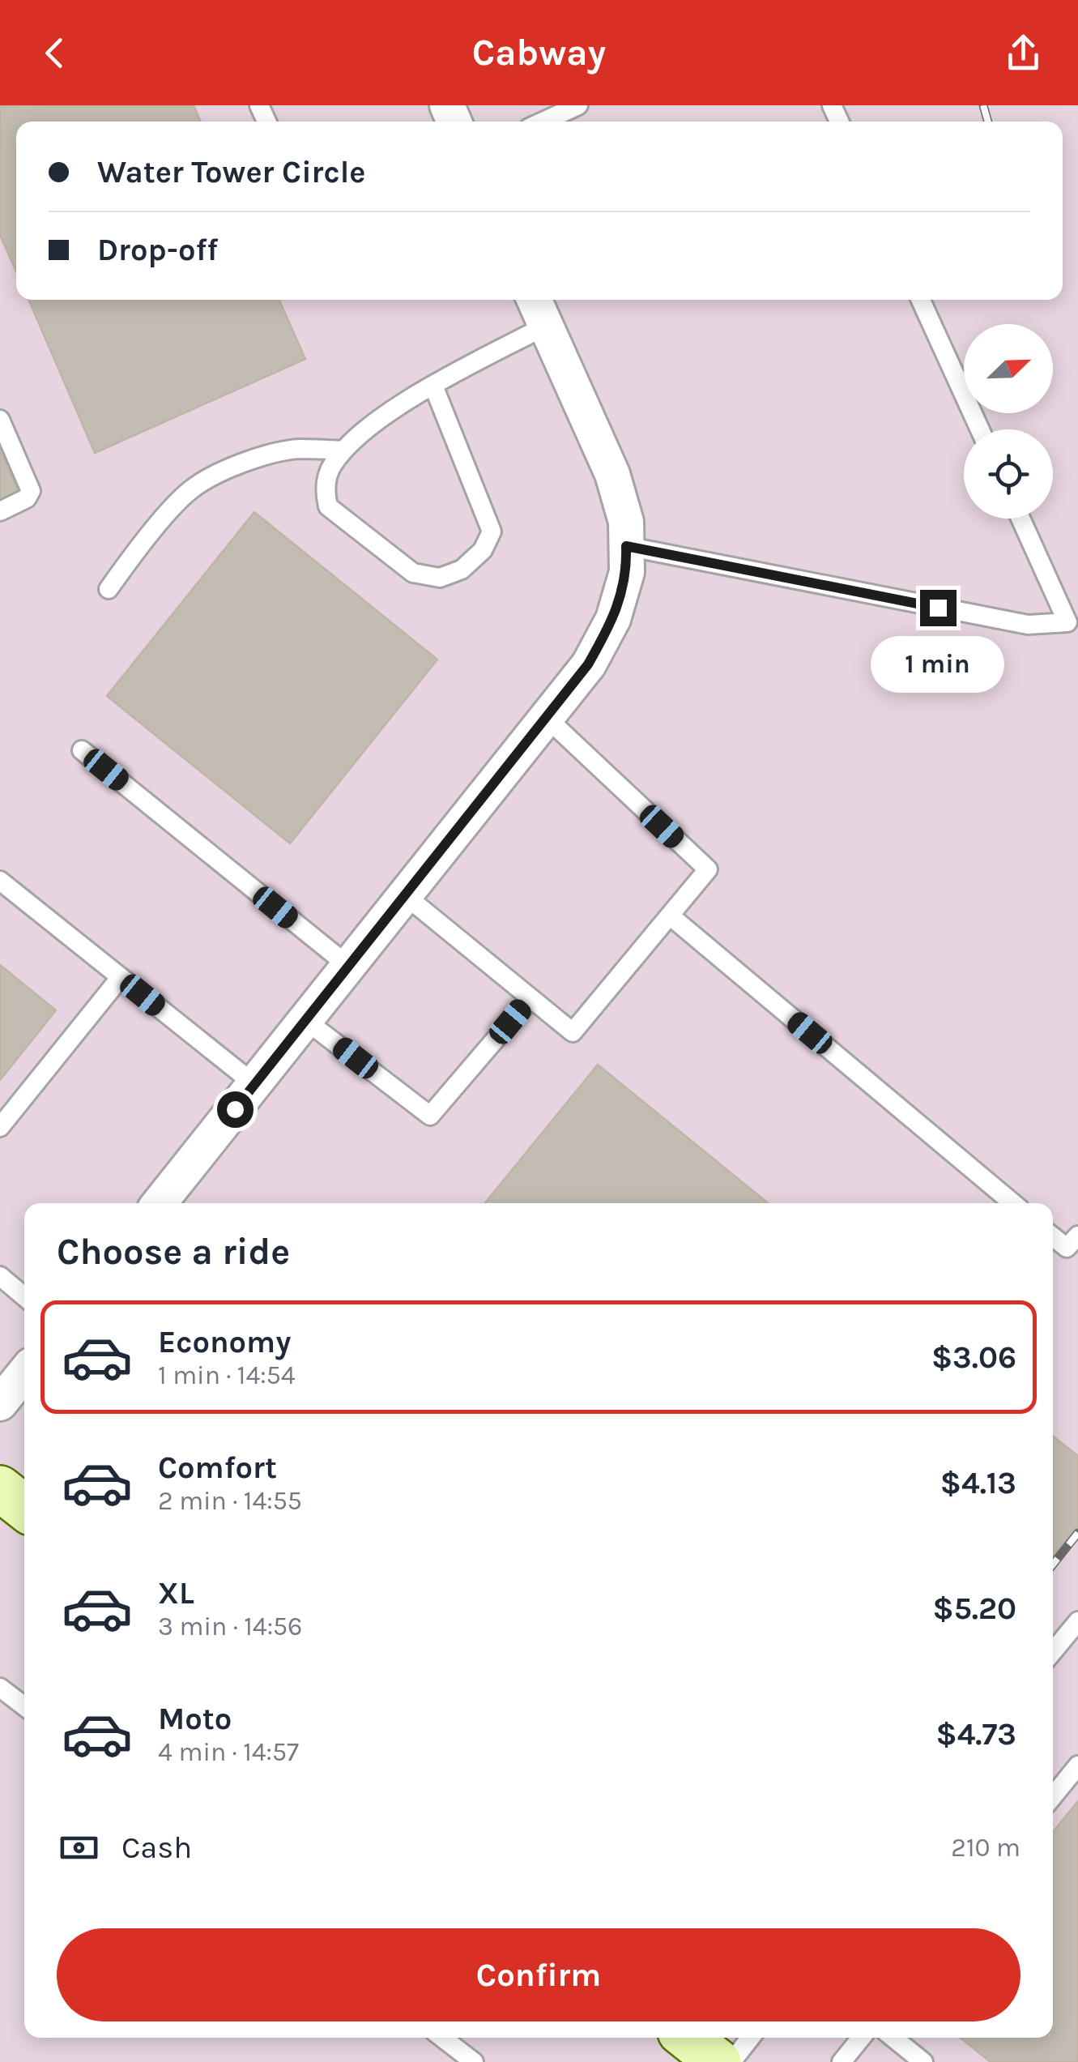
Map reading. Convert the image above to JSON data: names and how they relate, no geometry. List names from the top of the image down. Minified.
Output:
{"north":"top right","page":{"header":"Cabway","banner":["Water Tower Circle","Drop-off"],"bubble":"1 min","heading":"Choose a ride","list":[{"name":"Economy","note":"1 min · 14:54","value":"$3.06"},{"name":"Comfort","note":"2 min · 14:55","value":"$4.13"},{"name":"XL","note":"3 min · 14:56","value":"$5.20"},{"name":"Moto","note":"4 min · 14:57","value":"$4.73"}],"pay":["Cash","210 m"],"buttons":"Confirm"}}
